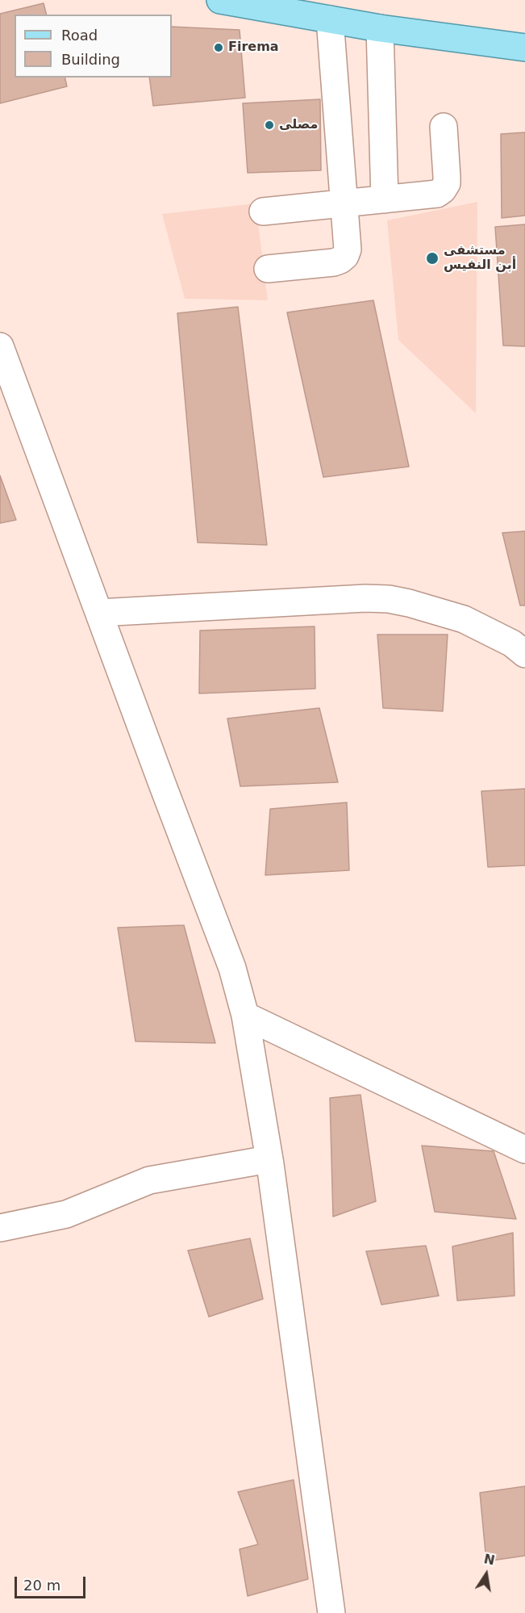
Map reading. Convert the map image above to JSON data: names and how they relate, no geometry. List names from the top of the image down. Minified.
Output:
{"places":["Firema","مصلى","مستشفى أبن النفيس"],"legend":["Road","Building"],"scale_bar":"20 m","north":"top"}
